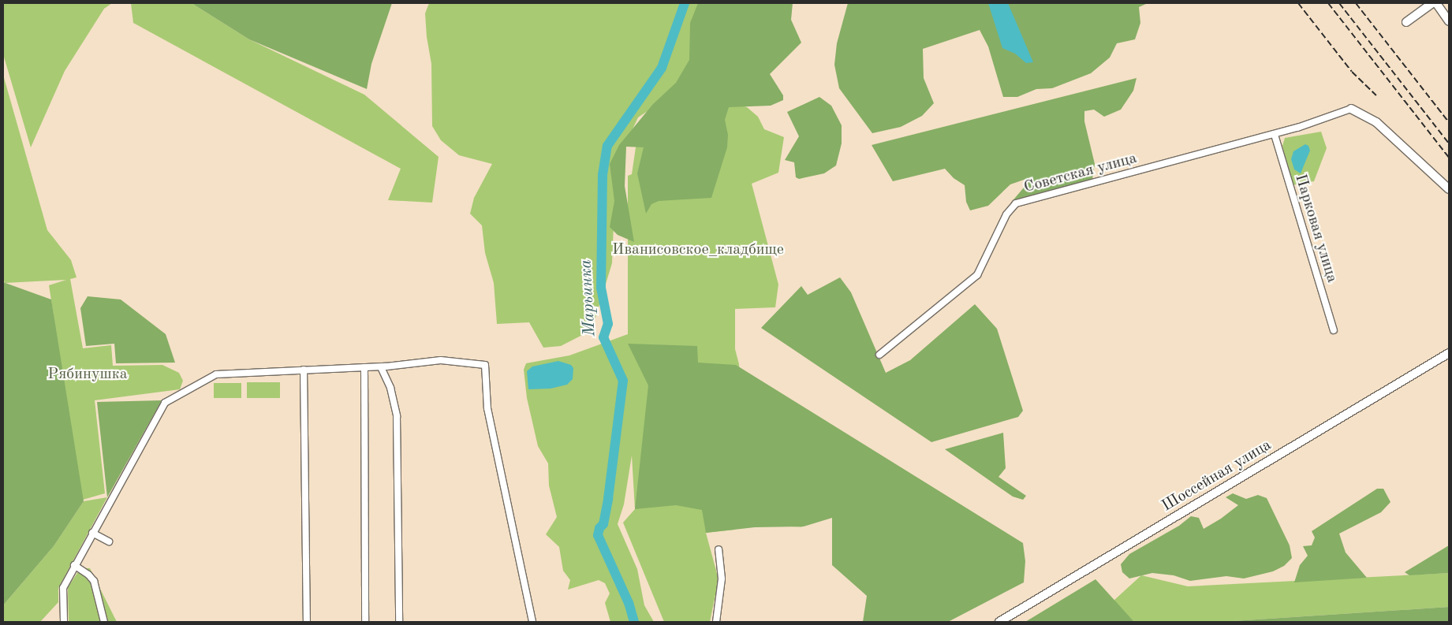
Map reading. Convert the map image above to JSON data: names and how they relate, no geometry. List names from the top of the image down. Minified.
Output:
{"streets":{"street":["Советская улица","Парковая улица","Шоссейная улица"]},"crossings":[["Советская улица","Парковая улица"]],"water":["Марьинка"],"parks":["Иванисовское_кладбище","Рябинушка"]}
